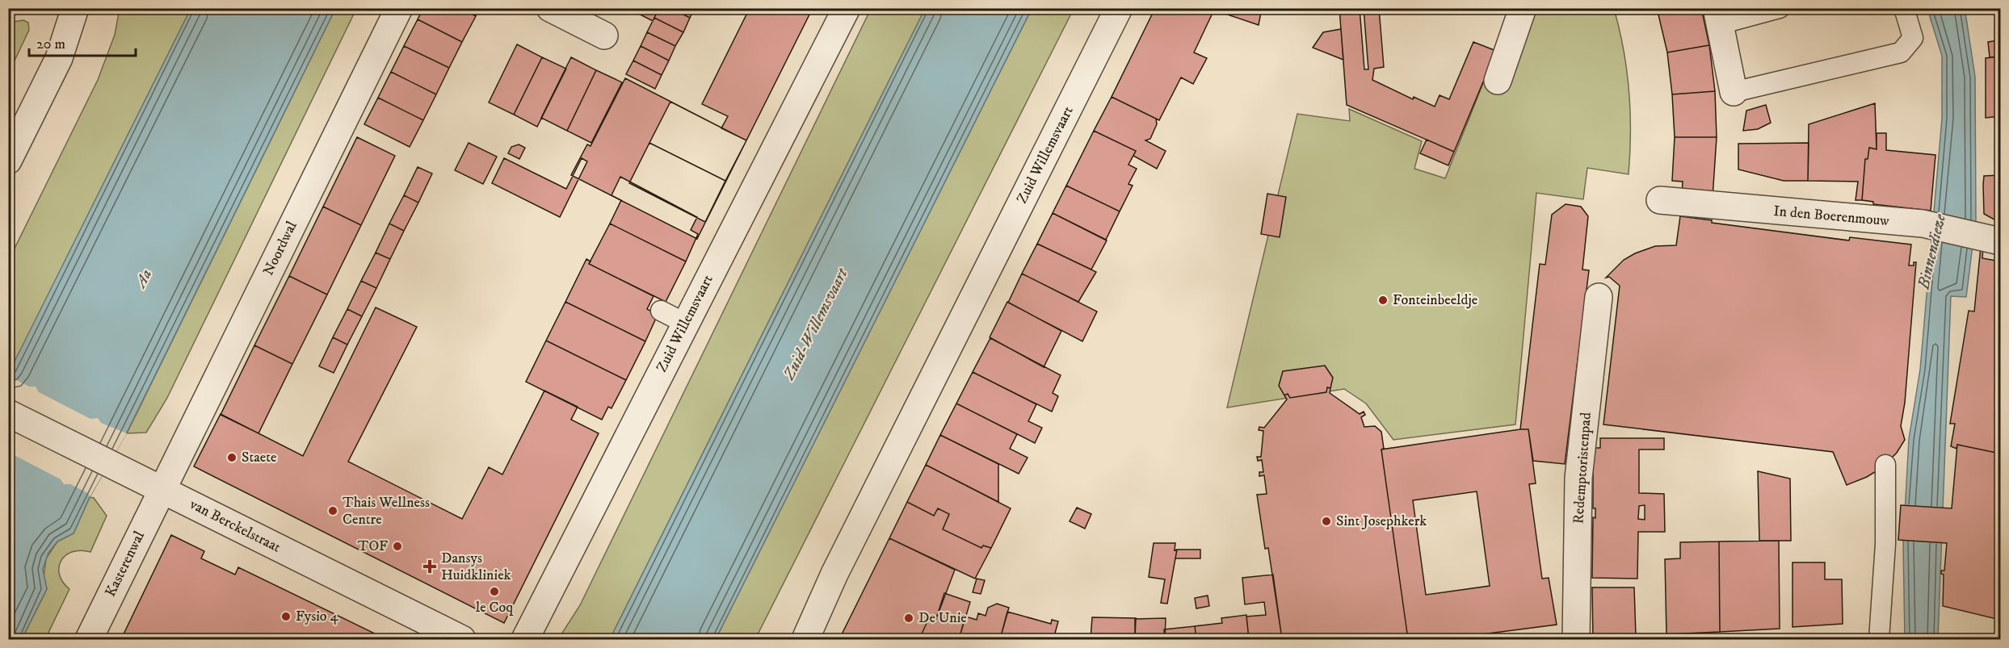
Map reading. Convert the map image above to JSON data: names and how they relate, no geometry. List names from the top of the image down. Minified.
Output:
{"streets":{"street":["Zuid Willemsvaart","In den Boerenmouw","Noordwal","Redemptoristenpad","van Berckelstraat","Kasterenwal"]},"crossings":[["Noordwal","van Berckelstraat"],["Noordwal","Kasterenwal"],["van Berckelstraat","Kasterenwal"]],"water":["Binnendieze","Aa","Zuid-Willemsvaart"],"places":{"other":["Fonteinbeeldje","Staete","Thais Wellness Centre","Sint Josephkerk","TOF","le Coq","Fysio 4","De Unie"],"health":["Dansys Huidkliniek"]},"scale_bar":"20 m"}
